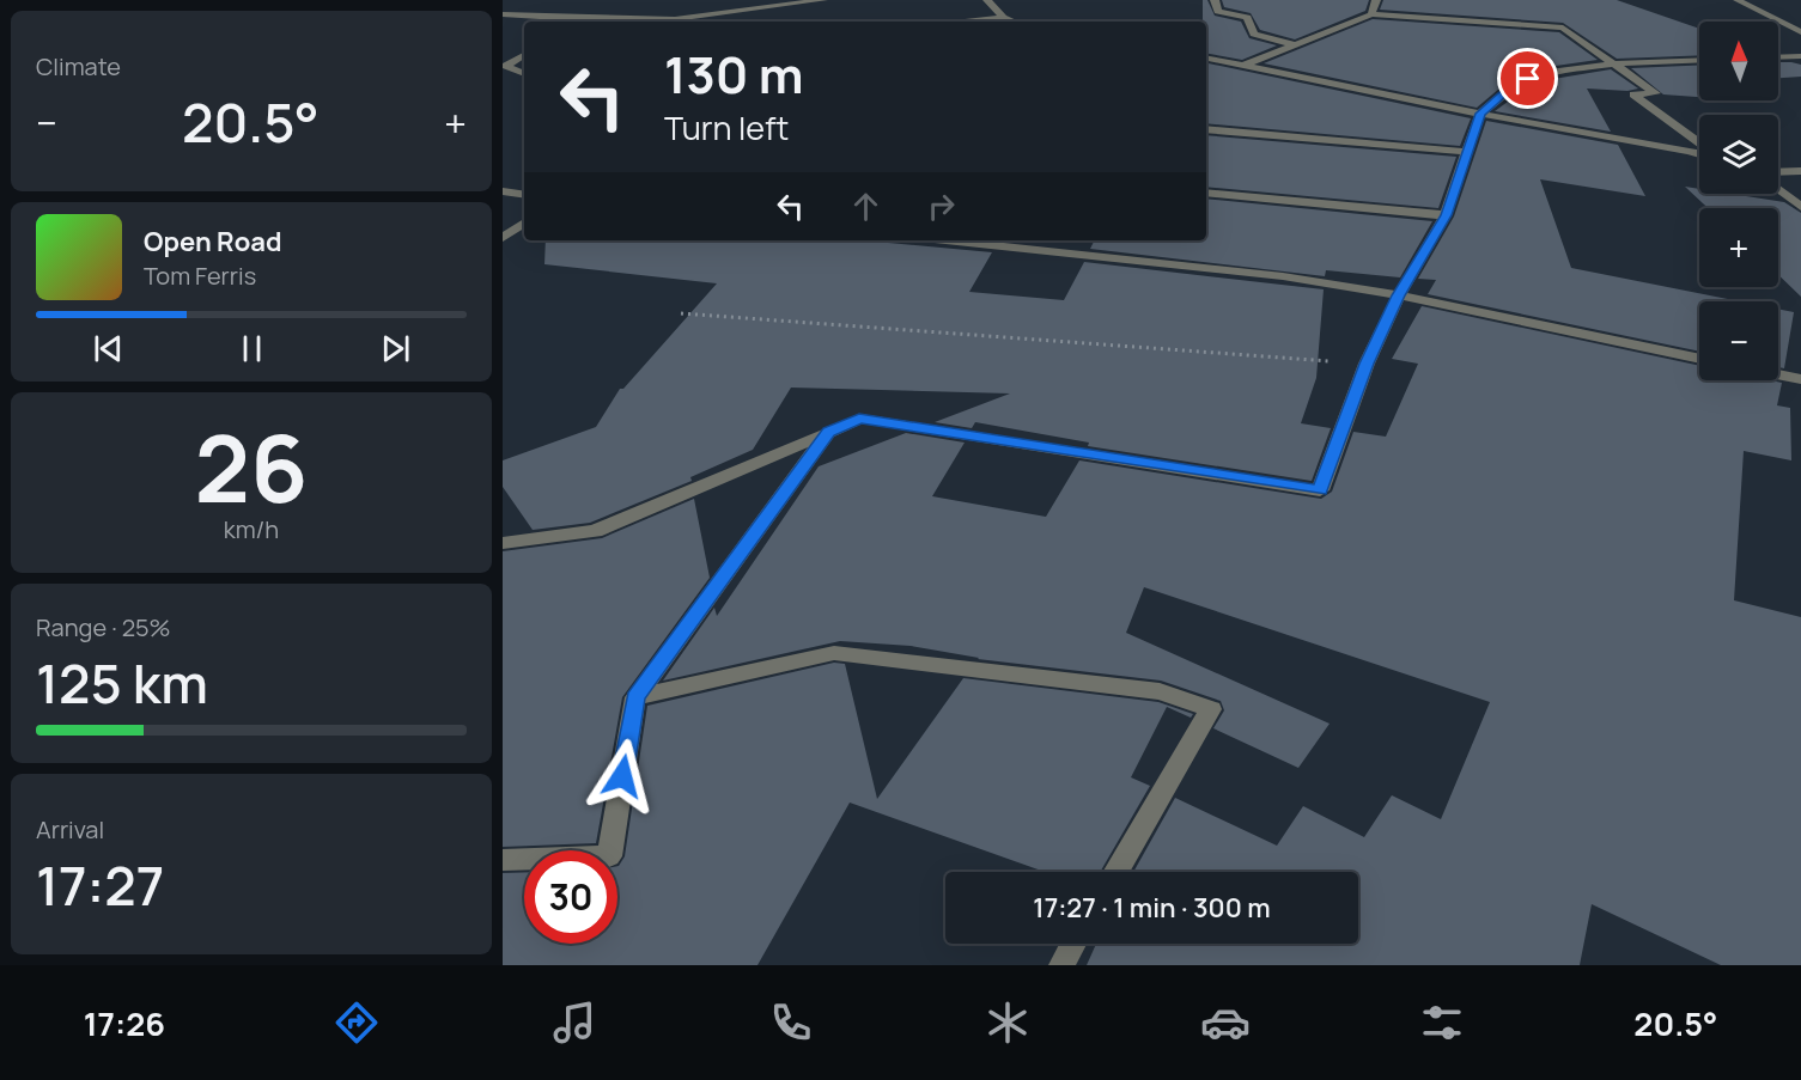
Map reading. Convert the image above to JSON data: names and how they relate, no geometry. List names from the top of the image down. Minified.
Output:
{"north":"top","page":{"tile":["Climate",["26","km/h"],["Range · 25%","125 km"],["Arrival","17:27"]],"map_buttons":["+","−"],"turn":["130 m","Turn left"],"heat":["−","20.5°","+"],"song":["Open Road","Tom Ferris"],"limit":"30","trip":"17:27 · 1 min · 300 m","tabs":["17:26","20.5°"]}}
